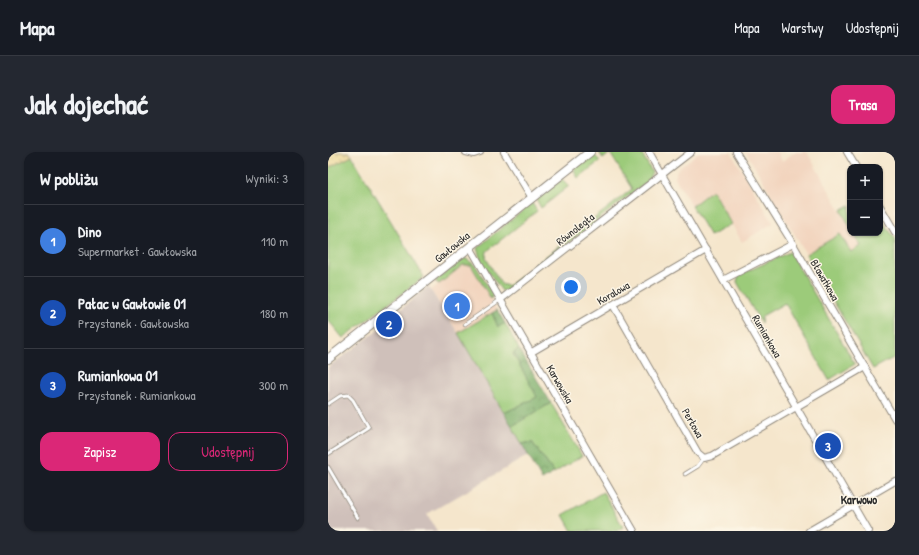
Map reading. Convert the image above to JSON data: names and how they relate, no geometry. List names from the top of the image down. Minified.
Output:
{"streets":{"street":["Równoległa","Gawłowska","Bławatkowa","Koralowa","Rumiankowa","Karwowska","Perłowa"]},"crossings":[["Równoległa","Rumiankowa"],["Równoległa","Karwowska"],["Gawłowska","Karwowska"],["Koralowa","Rumiankowa"],["Koralowa","Karwowska"],["Koralowa","Perłowa"]],"districts":["Karwowo"],"page":{"header":"Mapa","nav":["Mapa","Warstwy","Udostępnij"],"title":"Jak dojechać","buttons":["Trasa",["Zapisz","Udostępnij"]],"heading":["W pobliżu","Wyniki: 3"],"map_buttons":["+","−"],"list":[{"mark":"1","name":"Dino","note":"Supermarket · Gawłowska","value":"110 m"},{"mark":"2","name":"Pałac w Gawłowie 01","note":"Przystanek · Gawłowska","value":"180 m"},{"mark":"3","name":"Rumiankowa 01","note":"Przystanek · Rumiankowa","value":"300 m"}],"pins":["1","2","3"]}}
